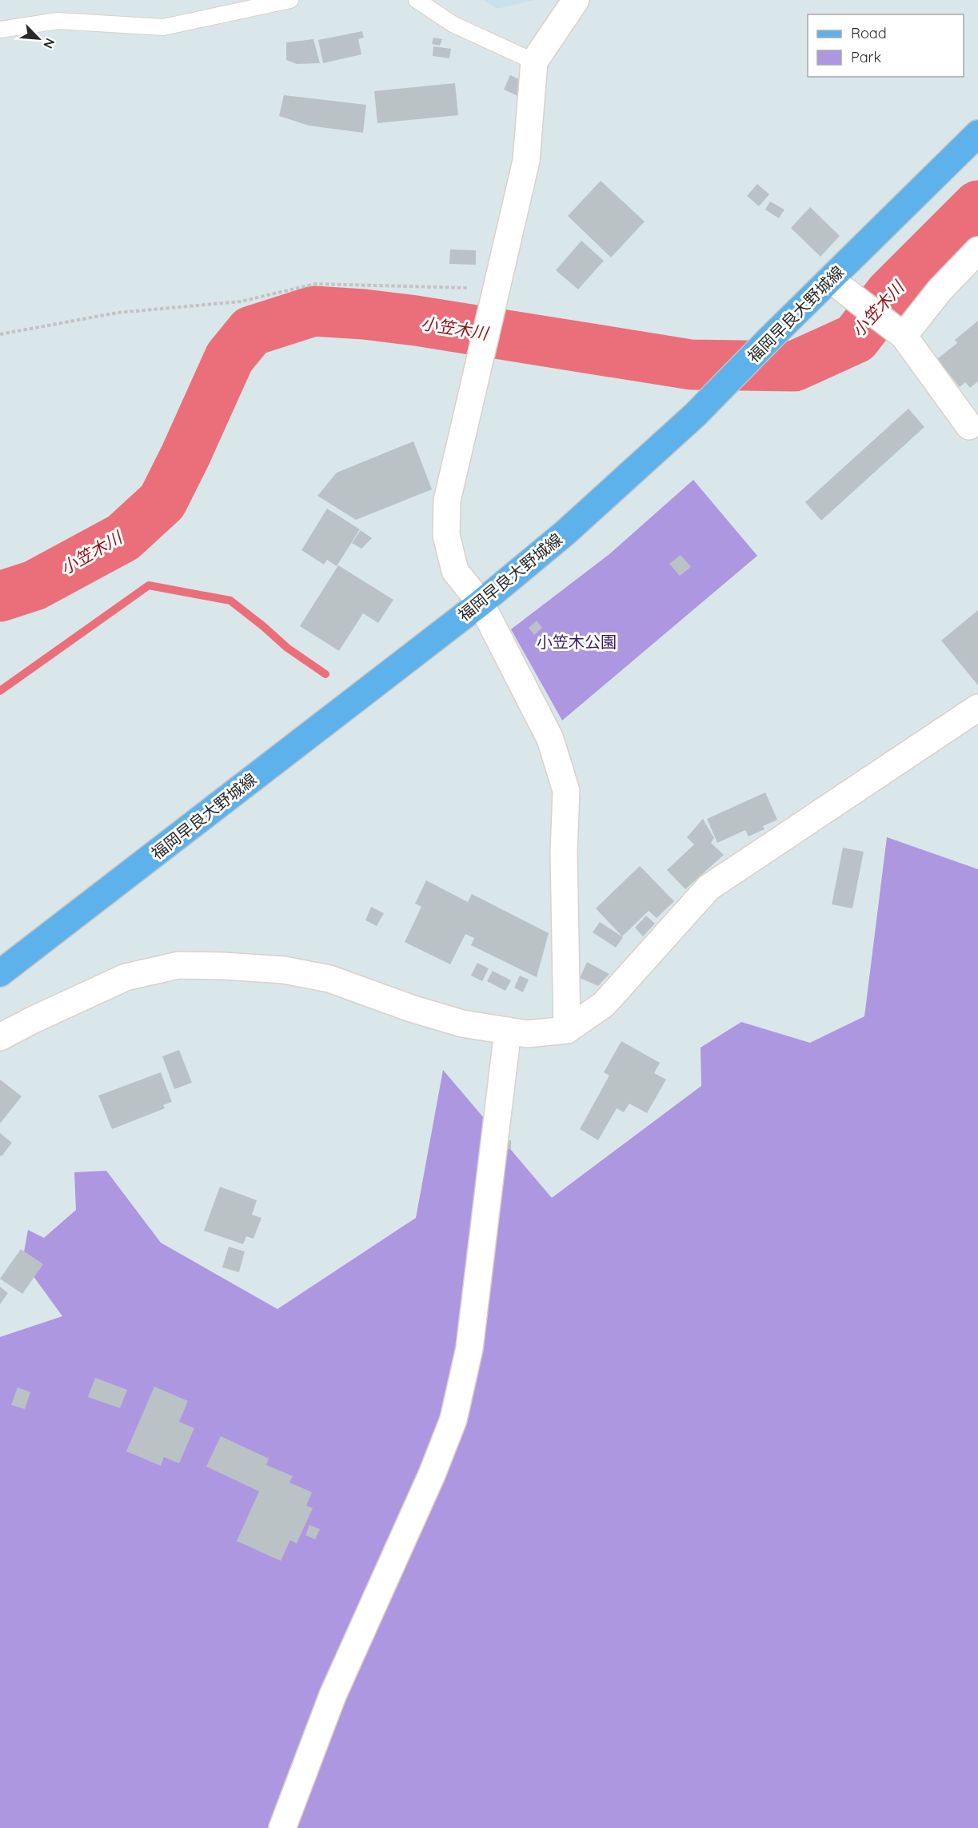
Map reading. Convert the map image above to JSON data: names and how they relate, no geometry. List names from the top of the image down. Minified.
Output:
{"streets":{"main road":["福岡早良大野城線"]},"water":["小笠木川"],"parks":["小笠木公園"],"legend":["Road","Park"],"north":"bottom right"}
